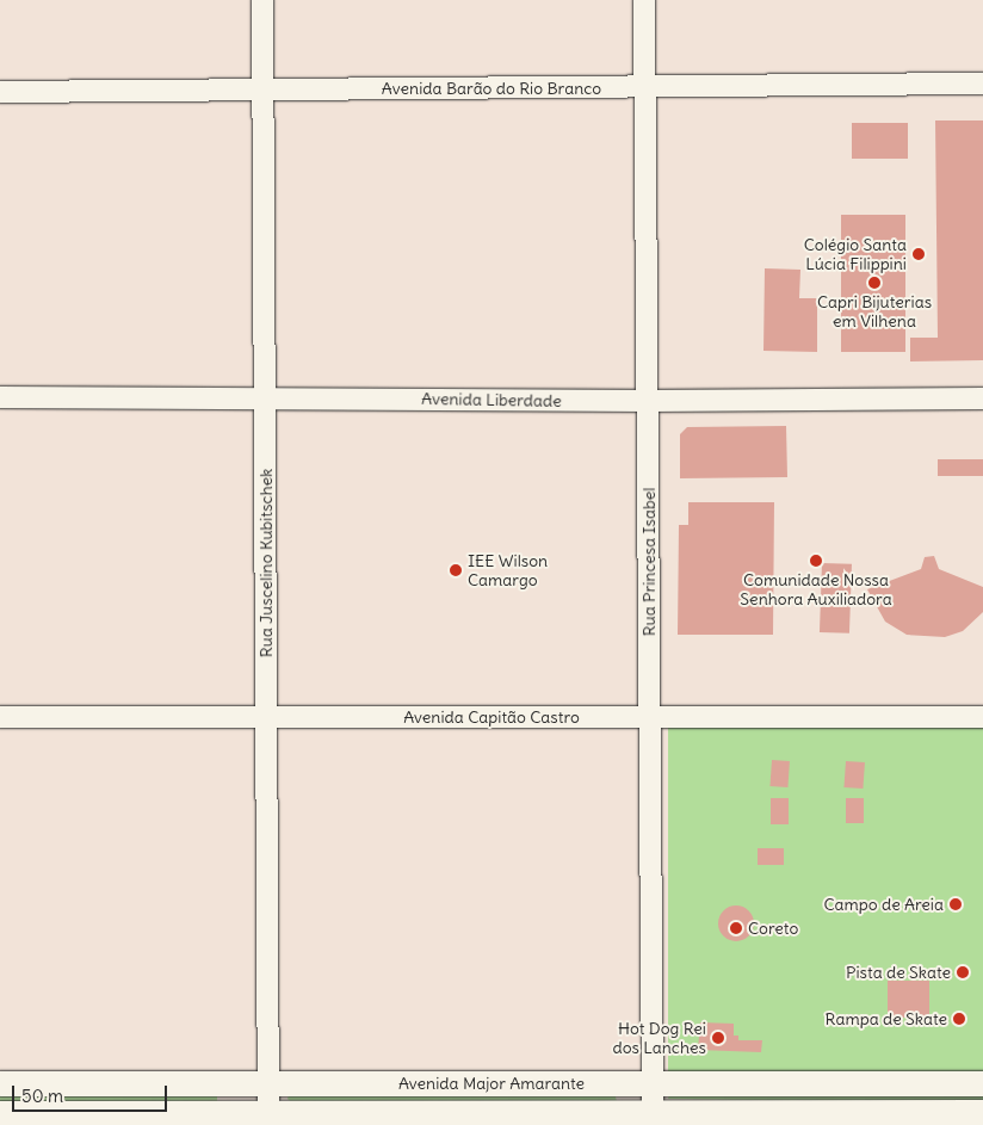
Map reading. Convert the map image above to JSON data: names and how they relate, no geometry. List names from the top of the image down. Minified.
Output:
{"streets":{"street":["Avenida Barão do Rio Branco","Avenida Liberdade","Rua Princesa Isabel","Rua Juscelino Kubitschek","Avenida Capitão Castro","Avenida Major Amarante"]},"crossings":[["Avenida Barão do Rio Branco","Rua Princesa Isabel"],["Avenida Barão do Rio Branco","Rua Juscelino Kubitschek"],["Avenida Liberdade","Rua Princesa Isabel"],["Avenida Liberdade","Rua Juscelino Kubitschek"],["Rua Princesa Isabel","Avenida Capitão Castro"],["Rua Princesa Isabel","Avenida Major Amarante"],["Rua Juscelino Kubitschek","Avenida Capitão Castro"],["Rua Juscelino Kubitschek","Avenida Major Amarante"]],"places":["Colégio Santa Lúcia Filippini","Capri Bijuterias em Vilhena","Comunidade Nossa Senhora Auxiliadora","IEE Wilson Camargo","Campo de Areia","Coreto","Pista de Skate","Rampa de Skate","Hot Dog Rei dos Lanches"],"scale_bar":"50 m"}
